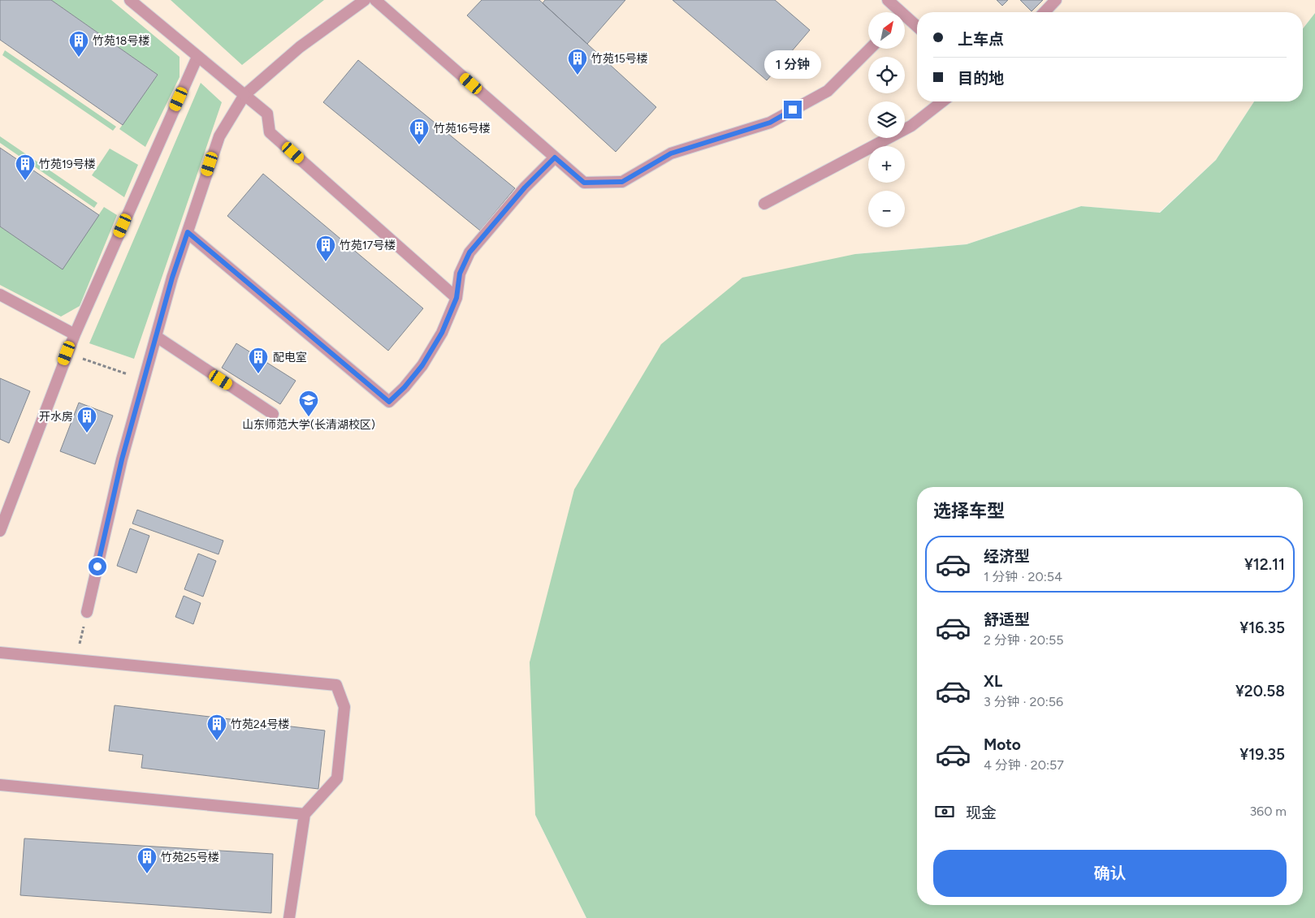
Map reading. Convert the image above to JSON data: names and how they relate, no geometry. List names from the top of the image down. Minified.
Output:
{"places":{"building":["竹苑18号楼","竹苑15号楼","竹苑16号楼","竹苑19号楼","竹苑17号楼","配电室","开水房","竹苑24号楼","竹苑25号楼"],"school or university":["山东师范大学(长清湖校区)"]},"north":"top right","page":{"map_buttons":["+","−"],"banner":["上车点","目的地"],"bubble":"1 分钟","heading":"选择车型","list":[{"name":"经济型","note":"1 分钟 · 20:54","value":"¥12.11"},{"name":"舒适型","note":"2 分钟 · 20:55","value":"¥16.35"},{"name":"XL","note":"3 分钟 · 20:56","value":"¥20.58"},{"name":"Moto","note":"4 分钟 · 20:57","value":"¥19.35"}],"pay":["现金","360 m"],"buttons":"确认"}}
